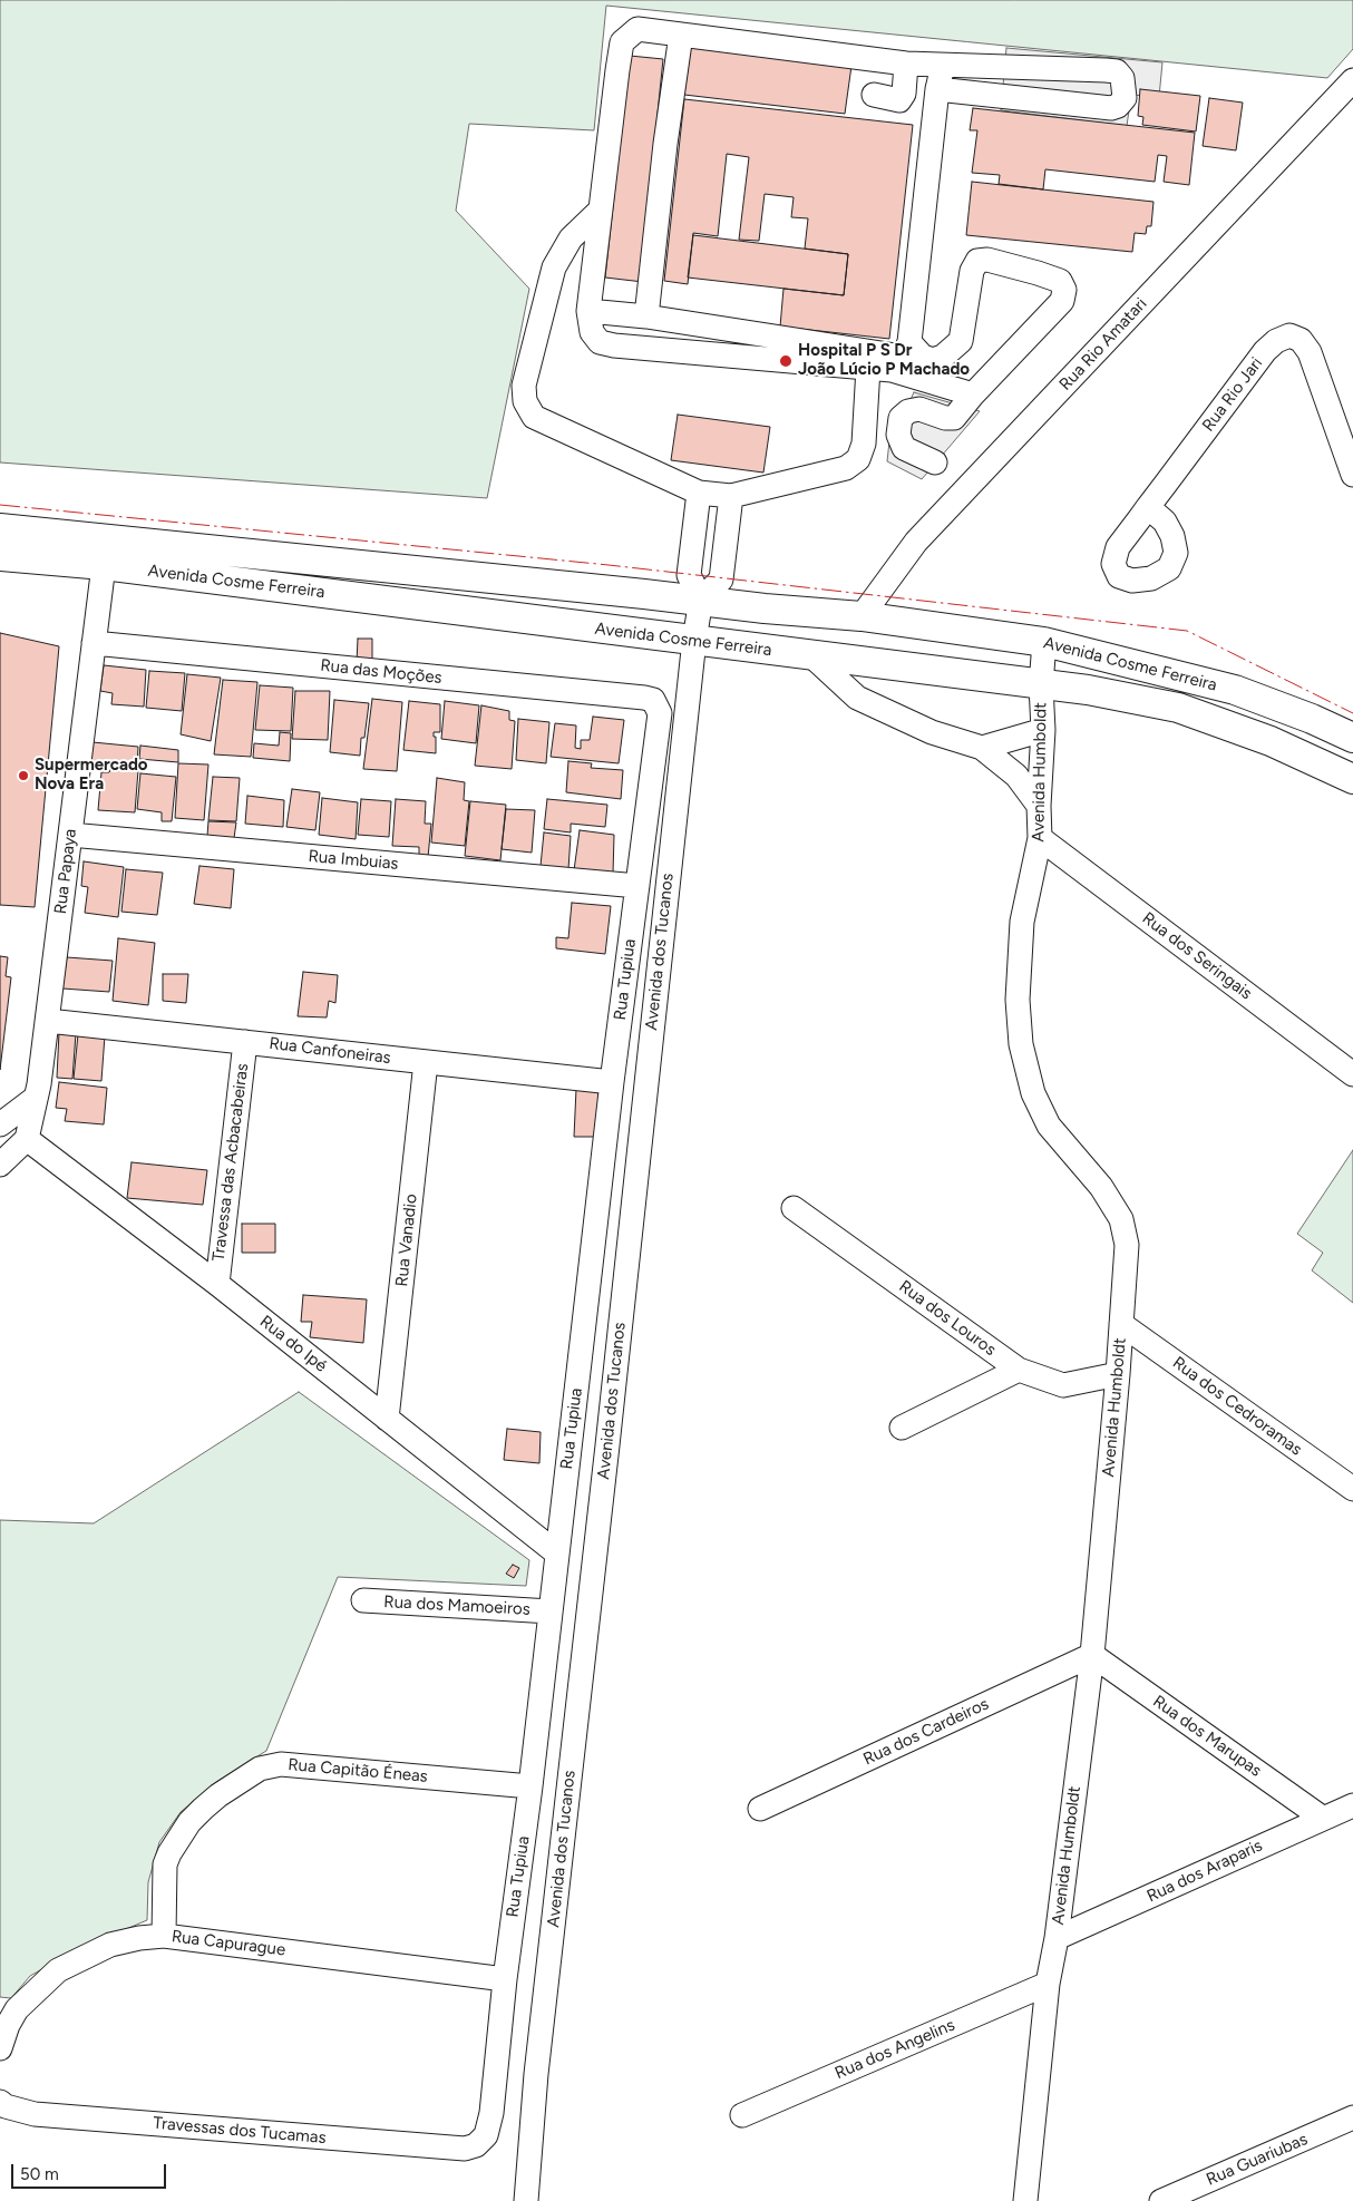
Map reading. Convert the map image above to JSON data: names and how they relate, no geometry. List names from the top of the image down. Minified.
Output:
{"streets":{"main road":["Avenida Cosme Ferreira"],"street":["Rua Rio Amatari","Rua Rio Jari","Rua das Moções","Avenida Humboldt","Rua Imbuias","Rua Papaya","Avenida dos Tucanos","Rua dos Seringais","Rua Tupiua","Rua Canfoneiras","Travessa das Acbacabeiras","Rua Vanadio","Rua dos Louros","Rua do Ipé","Rua dos Cedroramas","Rua dos Mamoeiros","Rua dos Cardeiros","Rua dos Marupas","Rua Capitão Éneas","Rua dos Araparis","Rua Capurague","Rua dos Angelins","Travessas dos Tucamas","Rua Guariubas"]},"crossings":[["Rua Rio Amatari","Avenida Cosme Ferreira"],["Avenida Cosme Ferreira","Avenida Humboldt"],["Avenida Cosme Ferreira","Rua Papaya"],["Avenida Cosme Ferreira","Avenida dos Tucanos"],["Rua das Moções","Rua Papaya"],["Rua das Moções","Rua Tupiua"],["Avenida Humboldt","Rua dos Seringais"],["Avenida Humboldt","Rua dos Louros"],["Avenida Humboldt","Rua dos Cedroramas"],["Avenida Humboldt","Rua dos Cardeiros"],["Avenida Humboldt","Rua dos Marupas"],["Avenida Humboldt","Rua dos Araparis"],["Avenida Humboldt","Rua dos Angelins"],["Rua Imbuias","Rua Papaya"],["Rua Imbuias","Rua Tupiua"],["Rua Papaya","Rua Canfoneiras"],["Rua Papaya","Rua do Ipé"],["Rua Tupiua","Rua Canfoneiras"],["Rua Tupiua","Rua do Ipé"],["Rua Tupiua","Rua dos Mamoeiros"],["Rua Tupiua","Rua Capitão Éneas"],["Rua Tupiua","Rua Capurague"],["Rua Tupiua","Travessas dos Tucamas"],["Rua Canfoneiras","Travessa das Acbacabeiras"],["Rua Canfoneiras","Rua Vanadio"],["Travessa das Acbacabeiras","Rua do Ipé"],["Rua Vanadio","Rua do Ipé"],["Rua dos Cardeiros","Rua dos Marupas"],["Rua dos Marupas","Rua dos Araparis"],["Rua Capitão Éneas","Rua Capurague"]],"places":["Hospital P S Dr João Lúcio P Machado","Supermercado Nova Era"],"scale_bar":"50 m"}
